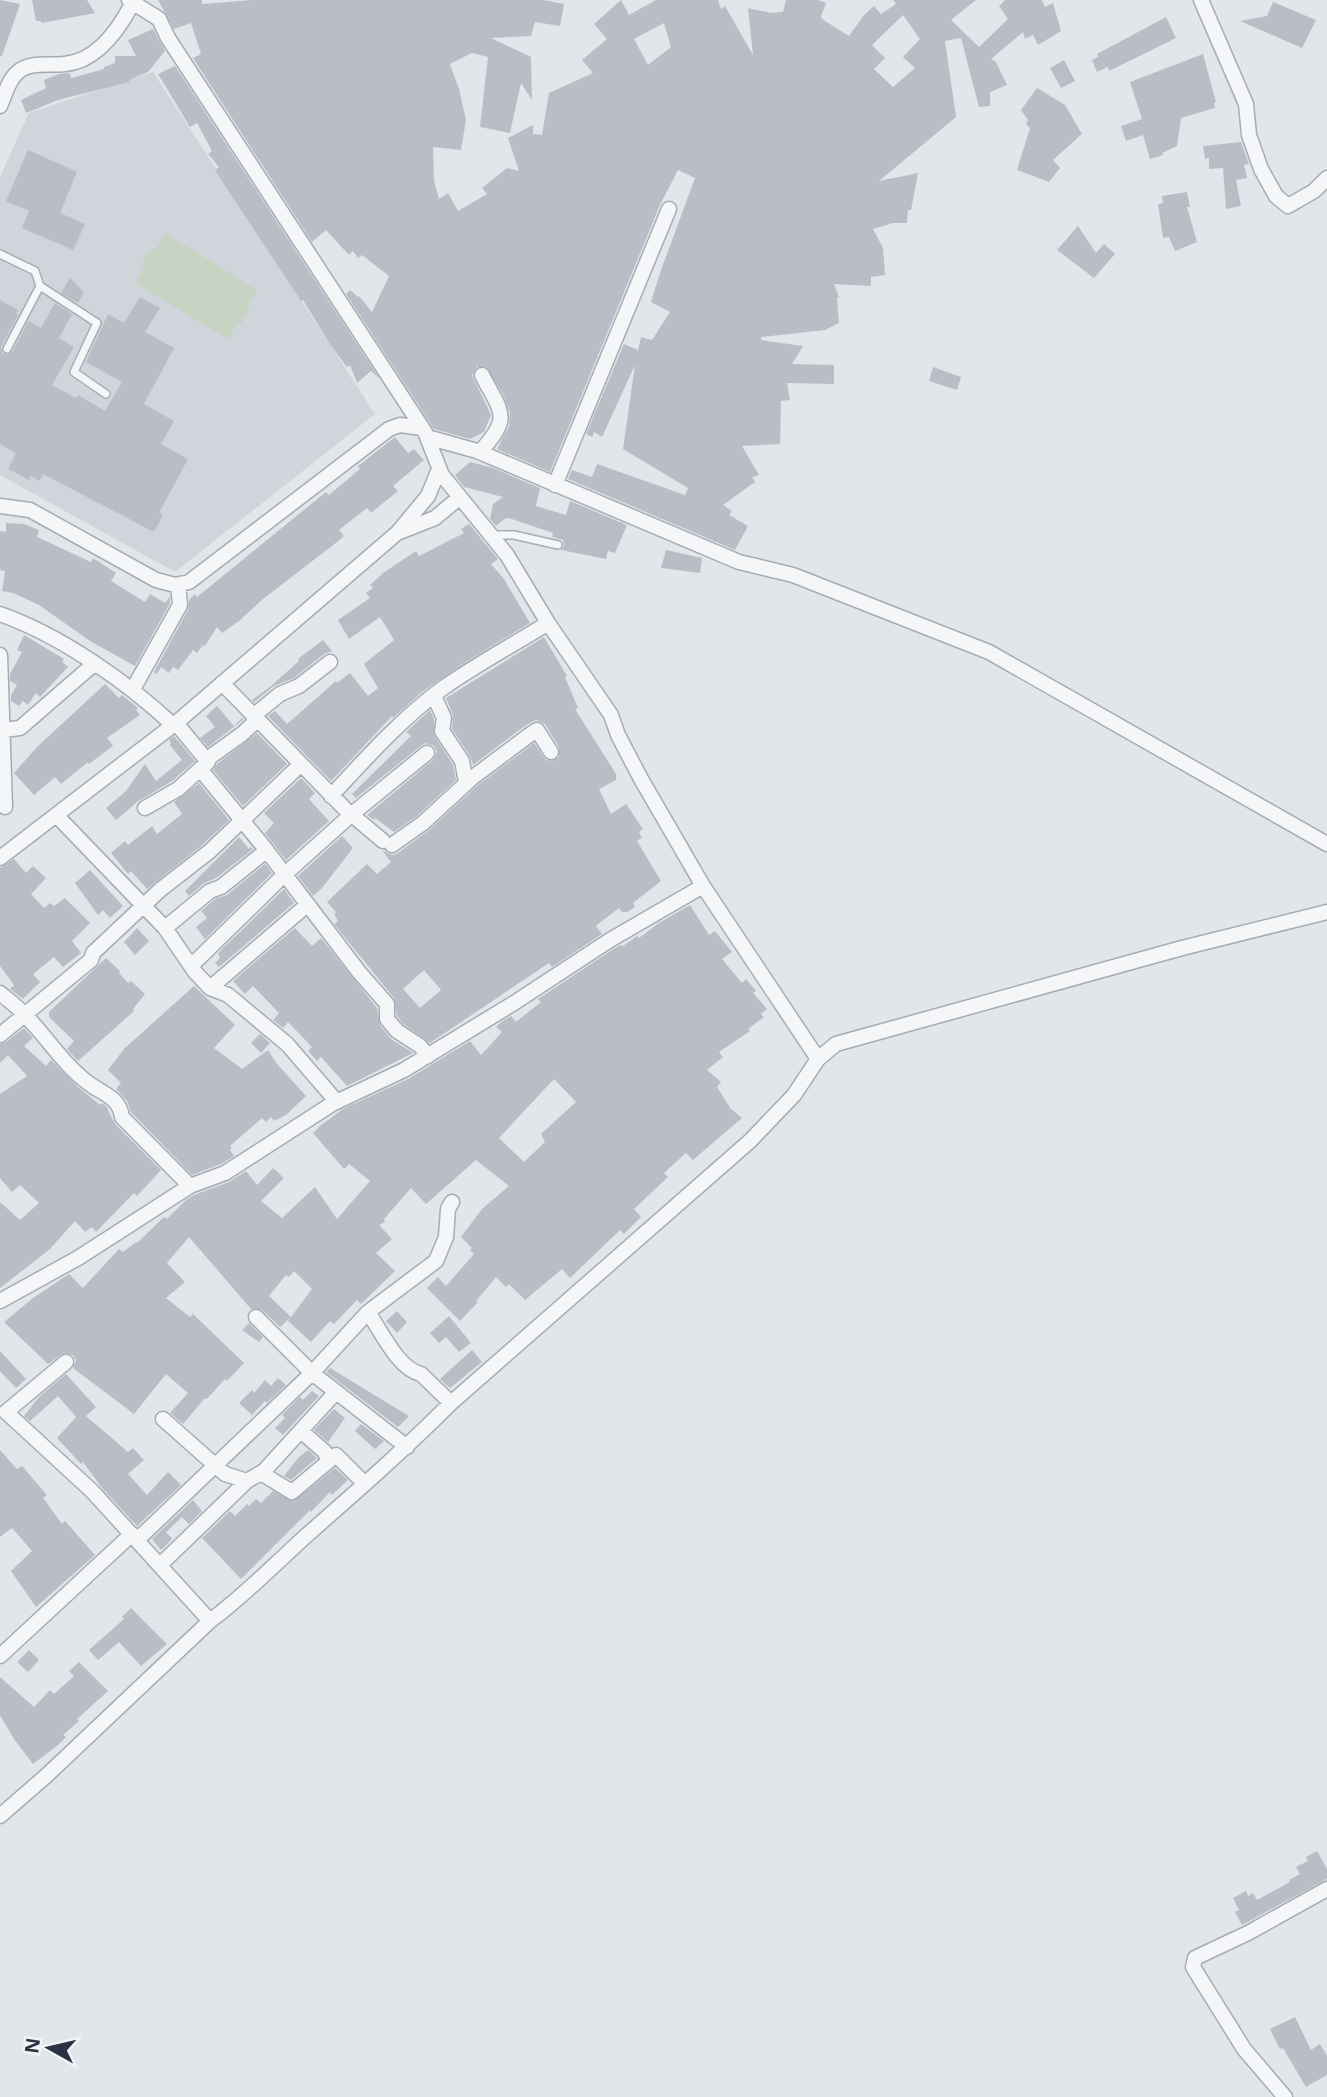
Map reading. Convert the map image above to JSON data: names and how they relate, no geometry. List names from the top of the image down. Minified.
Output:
{"north":"left"}
